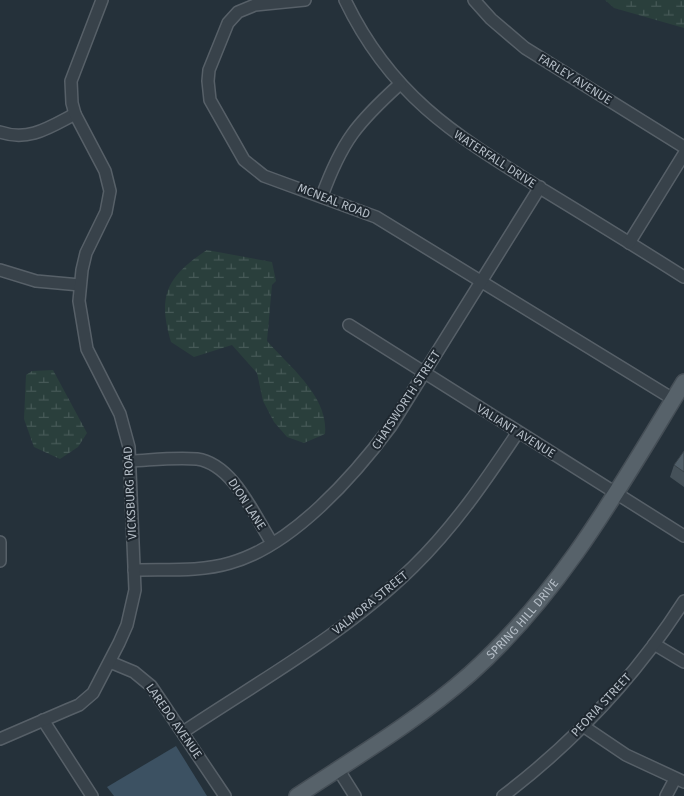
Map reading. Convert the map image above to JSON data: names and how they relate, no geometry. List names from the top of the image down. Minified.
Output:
{"streets":{"main road":["SPRING HILL DRIVE"],"street":["FARLEY AVENUE","WATERFALL DRIVE","MCNEAL ROAD","CHATSWORTH STREET","VALIANT AVENUE","VICKSBURG ROAD","DION LANE","VALMORA STREET","PEORIA STREET","LAREDO AVENUE"]},"crossings":[["WATERFALL DRIVE","CHATSWORTH STREET"],["MCNEAL ROAD","CHATSWORTH STREET"],["MCNEAL ROAD","SPRING HILL DRIVE"],["CHATSWORTH STREET","VALIANT AVENUE"],["CHATSWORTH STREET","VICKSBURG ROAD"],["CHATSWORTH STREET","DION LANE"],["VALIANT AVENUE","VALMORA STREET"],["VALIANT AVENUE","SPRING HILL DRIVE"],["VICKSBURG ROAD","DION LANE"],["VICKSBURG ROAD","LAREDO AVENUE"],["VALMORA STREET","LAREDO AVENUE"]]}
